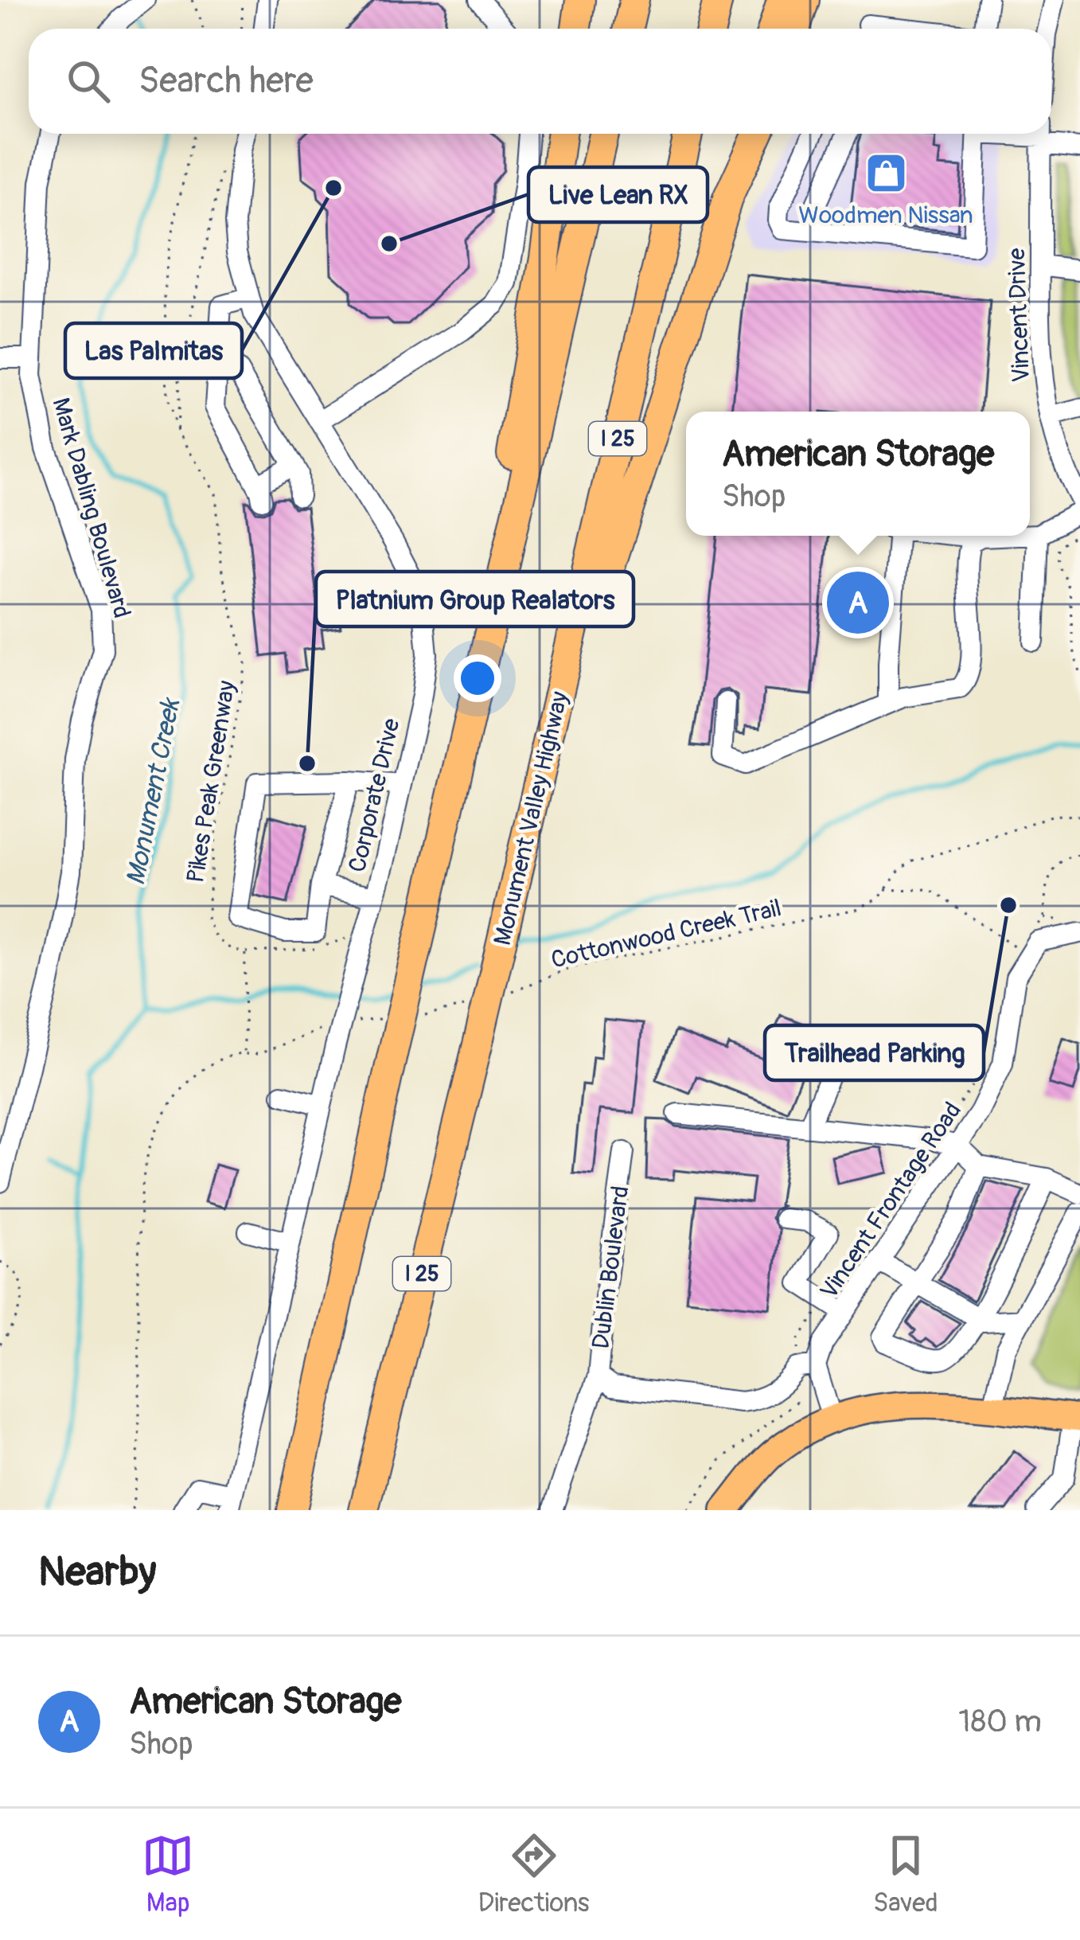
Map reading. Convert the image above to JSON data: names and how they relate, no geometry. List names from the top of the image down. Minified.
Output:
{"streets":{"highway":["I 25","Monument Valley Highway"],"street":["Vincent Drive","Mark Dabling Boulevard","Corporate Drive","Vincent Frontage Road","Dublin Boulevard"],"path":["Pikes Peak Greenway","Cottonwood Creek Trail"]},"crossings":[["Vincent Frontage Road","Dublin Boulevard"]],"water":["Monument Creek"],"places":{"shop":["Woodmen Nissan"],"other":["Las Palmitas","Live Lean RX","Platnium Group Realators","Trailhead Parking"]},"page":{"search":"Search here","popup":["American Storage","Shop"],"pins":"A","heading":"Nearby","list":[{"mark":"A","name":"American Storage","note":"Shop","value":"180 m"}],"nav":["Map","Directions","Saved"]}}
